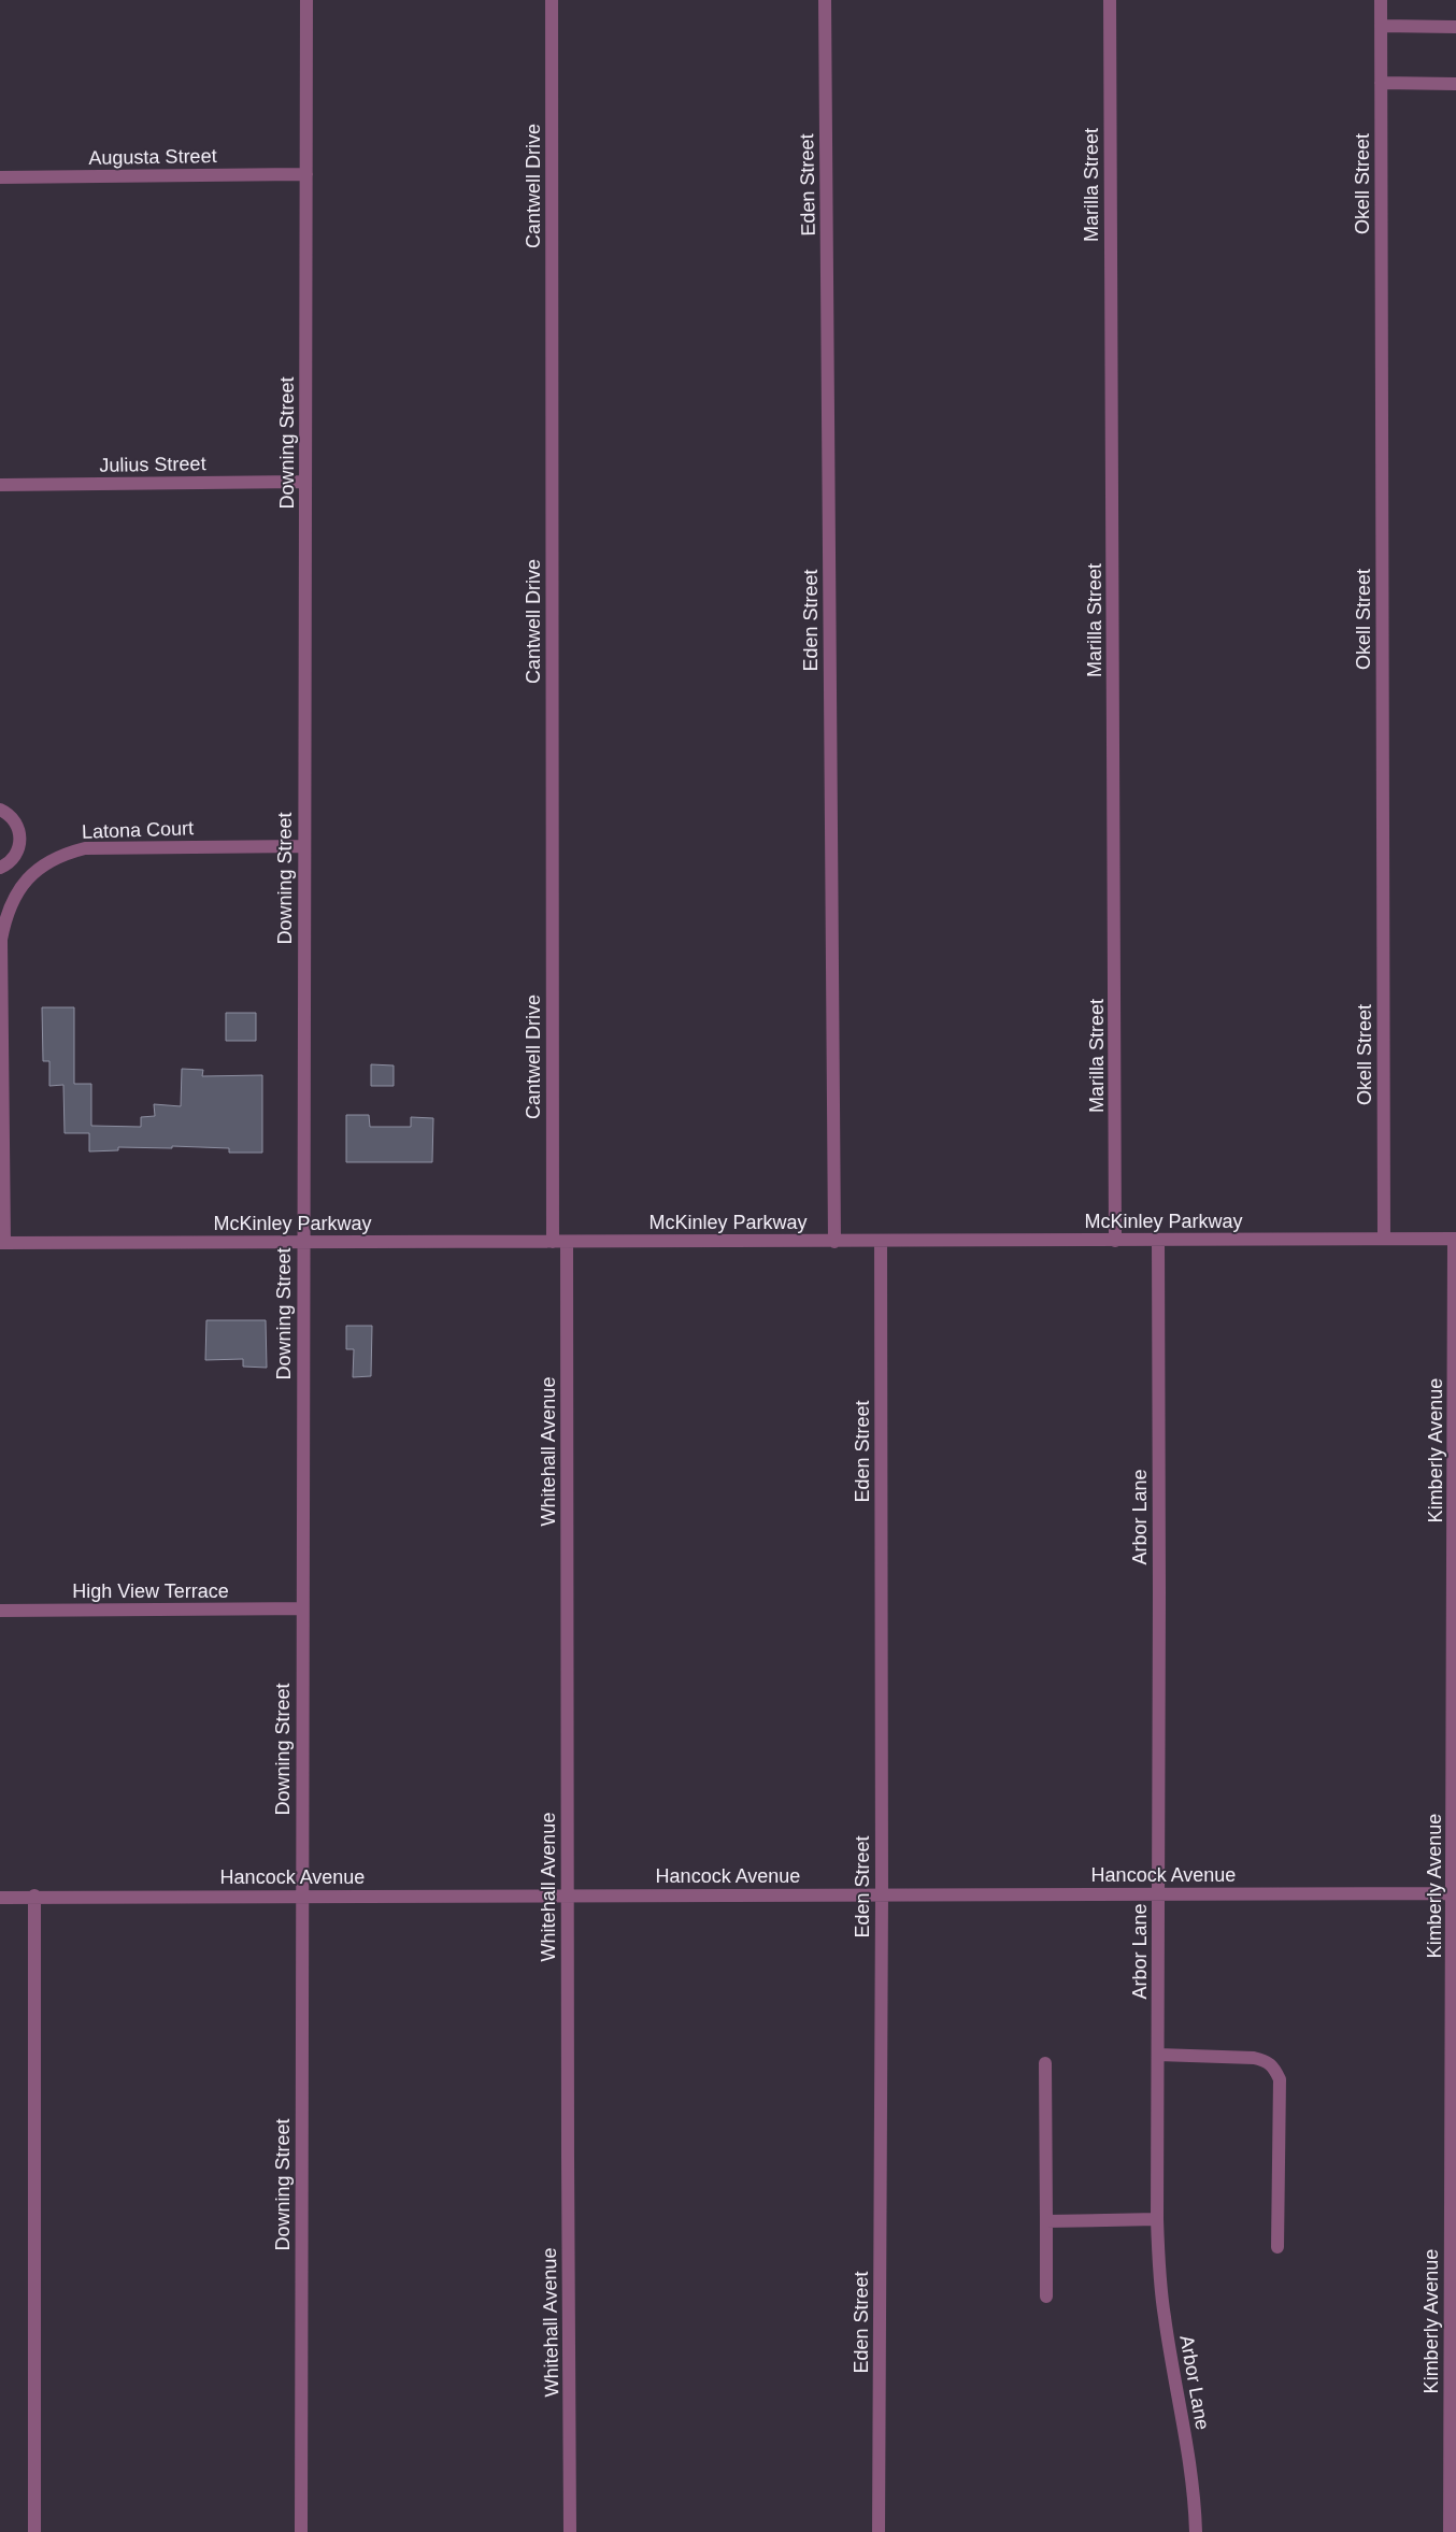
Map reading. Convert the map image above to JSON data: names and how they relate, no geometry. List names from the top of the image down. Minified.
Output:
{"streets":{"street":["Augusta Street","Okell Street","Eden Street","Marilla Street","Cantwell Drive","Downing Street","Julius Street","Latona Court","McKinley Parkway","Kimberly Avenue","Whitehall Avenue","Arbor Lane","High View Terrace","Hancock Avenue"]},"crossings":[["Augusta Street","Downing Street"],["Okell Street","McKinley Parkway"],["Eden Street","McKinley Parkway"],["Eden Street","Hancock Avenue"],["Marilla Street","McKinley Parkway"],["Cantwell Drive","McKinley Parkway"],["Downing Street","Julius Street"],["Downing Street","Latona Court"],["Downing Street","McKinley Parkway"],["Downing Street","High View Terrace"],["Downing Street","Hancock Avenue"],["Latona Court","McKinley Parkway"],["McKinley Parkway","Kimberly Avenue"],["McKinley Parkway","Whitehall Avenue"],["McKinley Parkway","Arbor Lane"],["Kimberly Avenue","Hancock Avenue"],["Whitehall Avenue","Hancock Avenue"],["Arbor Lane","Hancock Avenue"]]}
